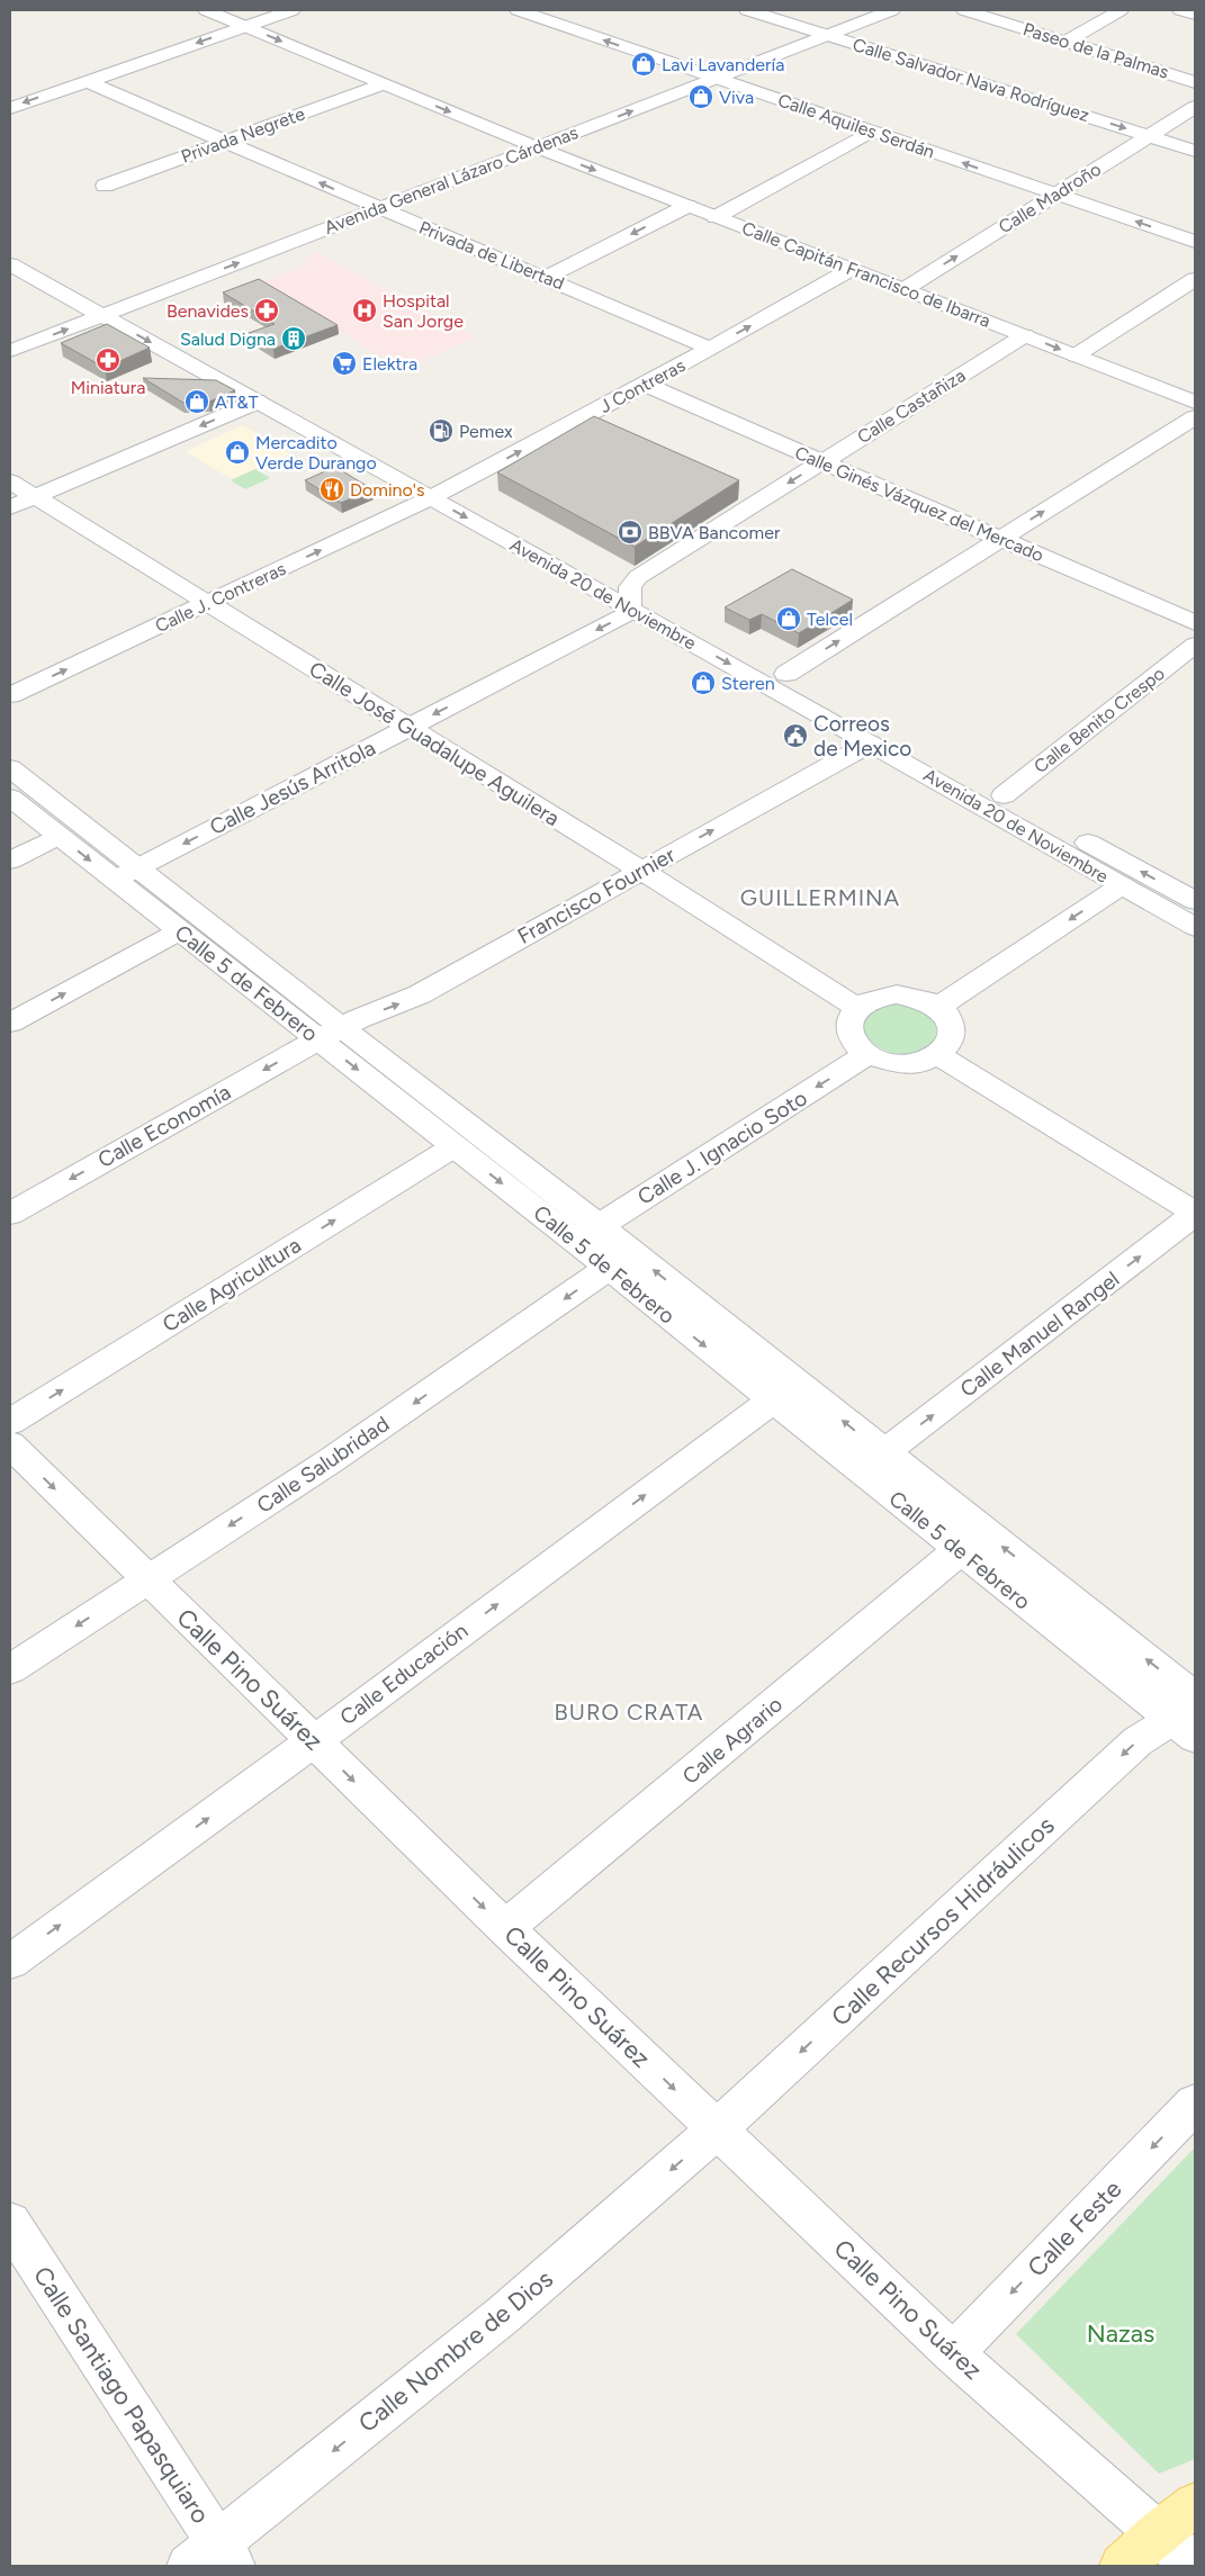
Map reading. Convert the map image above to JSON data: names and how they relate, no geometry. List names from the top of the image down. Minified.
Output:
{"streets":{"street":["Paseo de la Palmas","Calle Salvador Nava Rodríguez","Calle Aquiles Serdán","Privada Negrete","Avenida General Lázaro Cárdenas","Calle Madroño","Privada de Libertad","Calle Capitán Francisco de Ibarra","J Contreras","Calle Castañiza","Calle Ginés Vázquez del Mercado","Avenida 20 de Noviembre","Calle J. Contreras","Calle Benito Crespo","Calle José Guadalupe Aguilera","Calle Jesús Arritola","Francisco Fournier","Calle 5 de Febrero","Calle Economía","Calle J. Ignacio Soto","Calle Agricultura","Calle Manuel Rangel","Calle Salubridad","Calle Educación","Calle Pino Suárez","Calle Agrario","Calle Recursos Hidráulicos","Calle Feste","Calle Nombre de Dios","Calle Santiago Papasquiaro"]},"crossings":[["Calle Salvador Nava Rodríguez","Avenida General Lázaro Cárdenas"],["Calle Salvador Nava Rodríguez","Calle Madroño"],["Calle Aquiles Serdán","Avenida General Lázaro Cárdenas"],["Calle Aquiles Serdán","Calle Madroño"],["Privada Negrete","Privada de Libertad"],["Privada Negrete","Calle Capitán Francisco de Ibarra"],["Avenida General Lázaro Cárdenas","Privada de Libertad"],["Avenida General Lázaro Cárdenas","Calle Capitán Francisco de Ibarra"],["Avenida General Lázaro Cárdenas","Avenida 20 de Noviembre"],["Calle Madroño","Calle Capitán Francisco de Ibarra"],["Privada de Libertad","J Contreras"],["Calle Capitán Francisco de Ibarra","J Contreras"],["Calle Capitán Francisco de Ibarra","Calle Castañiza"],["J Contreras","Calle Ginés Vázquez del Mercado"],["J Contreras","Avenida 20 de Noviembre"],["J Contreras","Calle J. Contreras"],["Calle Castañiza","Calle Ginés Vázquez del Mercado"],["Calle Castañiza","Avenida 20 de Noviembre"],["Calle Castañiza","Calle Jesús Arritola"],["Avenida 20 de Noviembre","Calle J. Contreras"],["Avenida 20 de Noviembre","Calle Benito Crespo"],["Avenida 20 de Noviembre","Calle Jesús Arritola"],["Avenida 20 de Noviembre","Francisco Fournier"],["Calle J. Contreras","Calle José Guadalupe Aguilera"],["Calle José Guadalupe Aguilera","Calle Jesús Arritola"],["Calle José Guadalupe Aguilera","Francisco Fournier"],["Calle José Guadalupe Aguilera","Calle J. Ignacio Soto"],["Calle Jesús Arritola","Calle 5 de Febrero"],["Francisco Fournier","Calle 5 de Febrero"],["Francisco Fournier","Calle Economía"],["Calle 5 de Febrero","Calle Economía"],["Calle 5 de Febrero","Calle J. Ignacio Soto"],["Calle 5 de Febrero","Calle Agricultura"],["Calle 5 de Febrero","Calle Manuel Rangel"],["Calle 5 de Febrero","Calle Salubridad"],["Calle 5 de Febrero","Calle Educación"],["Calle 5 de Febrero","Calle Agrario"],["Calle 5 de Febrero","Calle Recursos Hidráulicos"],["Calle Salubridad","Calle Pino Suárez"],["Calle Educación","Calle Pino Suárez"],["Calle Pino Suárez","Calle Agrario"],["Calle Pino Suárez","Calle Recursos Hidráulicos"],["Calle Pino Suárez","Calle Feste"],["Calle Pino Suárez","Calle Nombre de Dios"],["Calle Recursos Hidráulicos","Calle Nombre de Dios"],["Calle Nombre de Dios","Calle Santiago Papasquiaro"]],"one_way":["Calle Salvador Nava Rodríguez","Calle Aquiles Serdán","Calle Capitán Francisco de Ibarra","Calle Jesús Arritola","Francisco Fournier","Calle J. Ignacio Soto","Calle Agricultura","Calle Manuel Rangel","Calle Salubridad","Calle Educación","Calle Pino Suárez","Calle Recursos Hidráulicos","Calle Feste","Calle Nombre de Dios"],"districts":["GUILLERMINA","BURO CRATA"],"parks":["Nazas"],"places":{"shop":["Lavi Lavandería","Viva","AT&T","Mercadito Verde Durango","Telcel","Steren"],"pharmacy":["Benavides","Miniatura"],"hospital":["Hospital San Jorge"],"building":["Salud Digna"],"supermarket":["Elektra"],"fuel station":["Pemex"],"restaurant":["Domino's"],"bank":["BBVA Bancomer"],"public building":["Correos de Mexico"]}}
